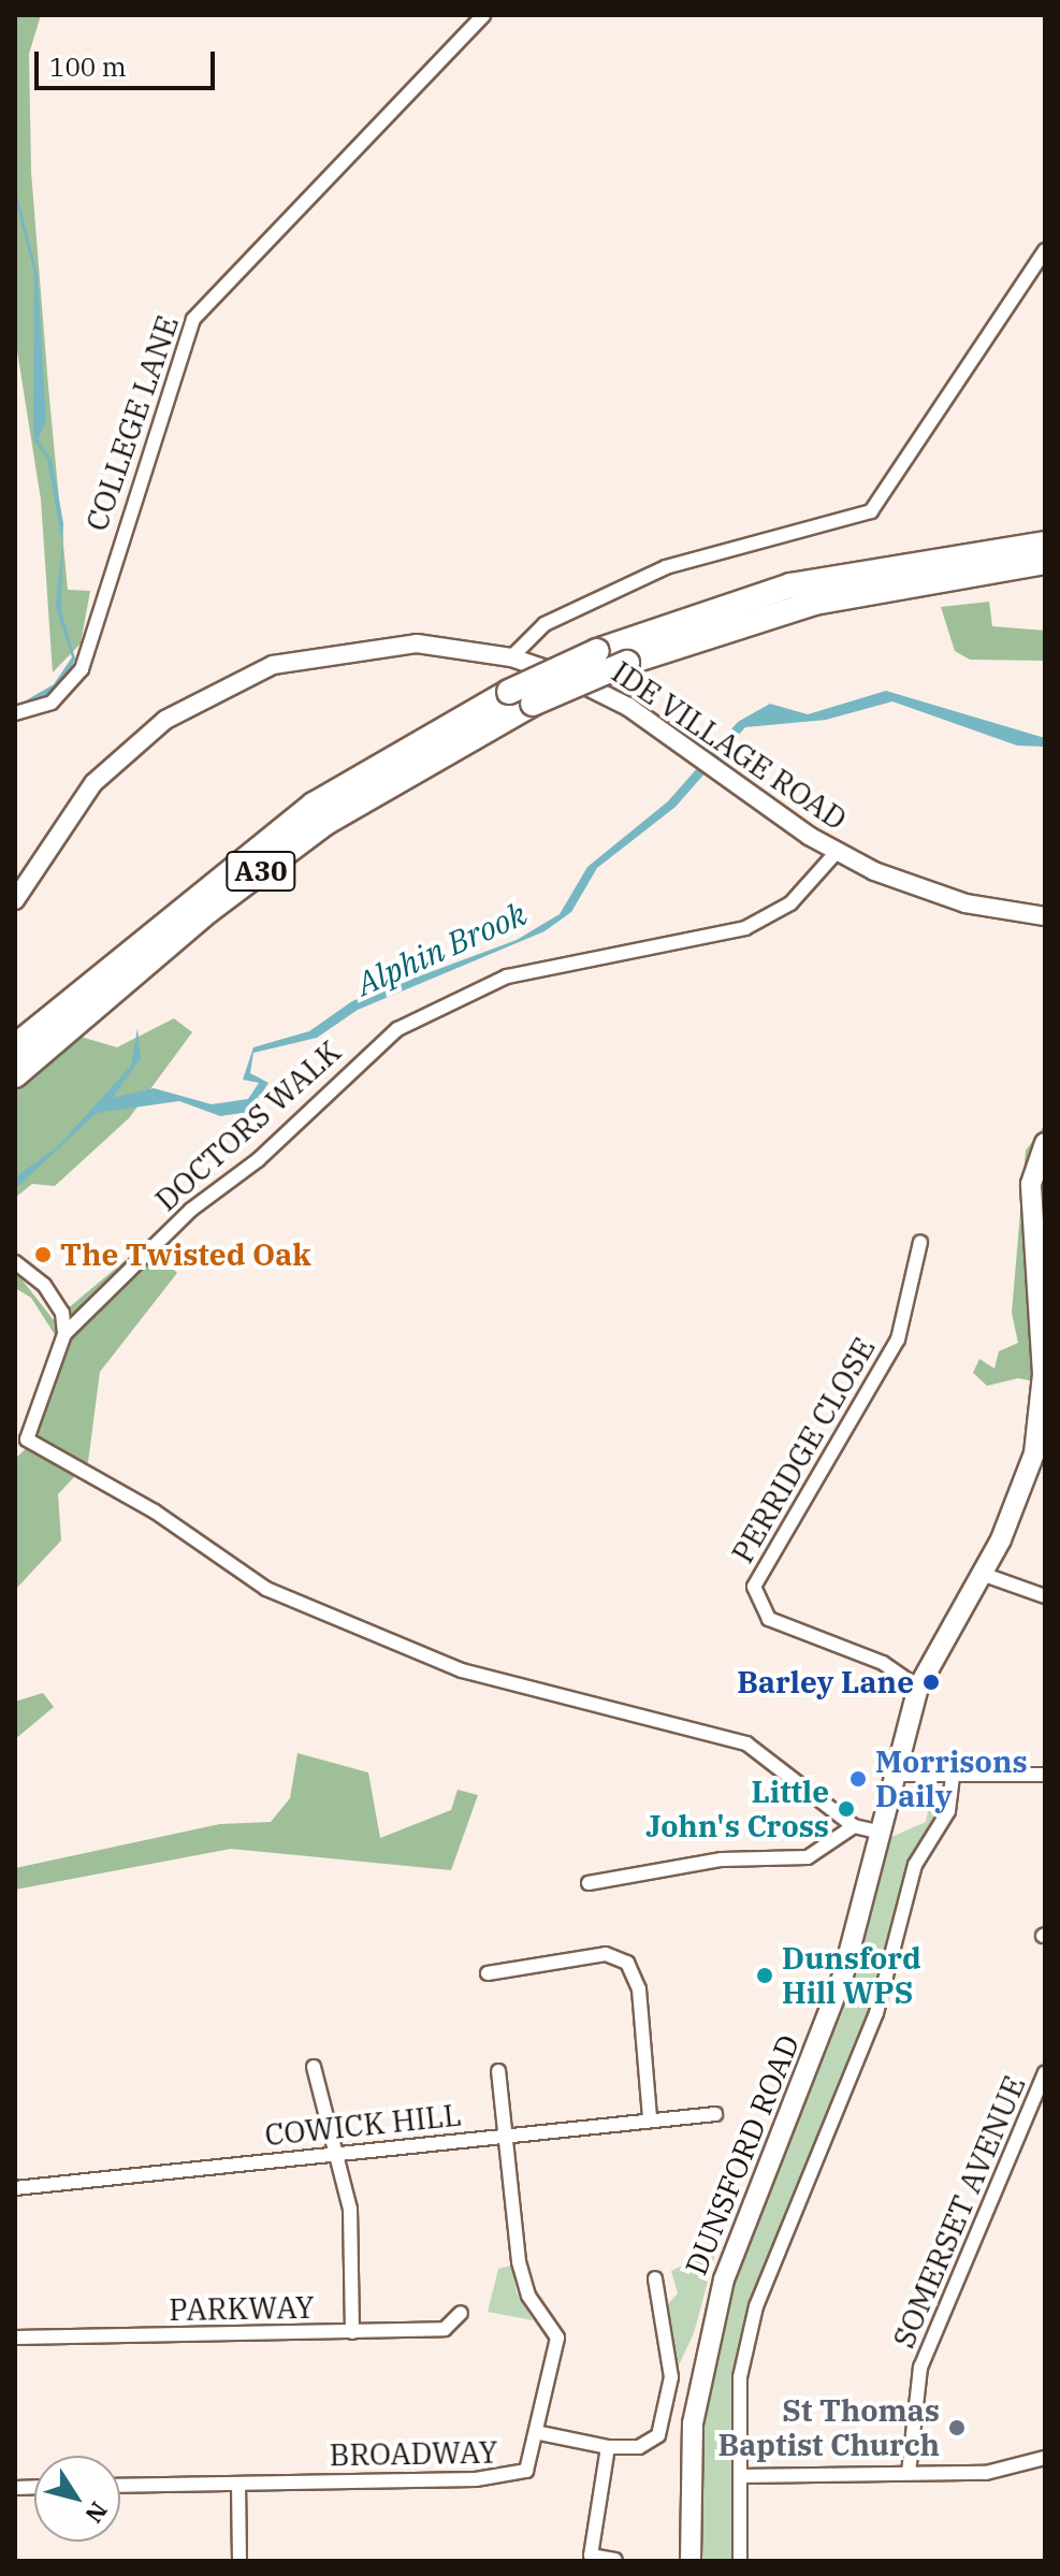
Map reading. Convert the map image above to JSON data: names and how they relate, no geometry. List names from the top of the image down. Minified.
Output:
{"streets":{"highway":["A30"],"main road":["DUNSFORD ROAD"],"street":["COLLEGE LANE","IDE VILLAGE ROAD","DOCTORS WALK","PERRIDGE CLOSE","COWICK HILL","SOMERSET AVENUE","PARKWAY","BROADWAY"]},"crossings":[["IDE VILLAGE ROAD","DOCTORS WALK"],["PERRIDGE CLOSE","DUNSFORD ROAD"],["COWICK HILL","BROADWAY"]],"water":["Alphin Brook"],"places":["The Twisted Oak","Barley Lane","Morrisons Daily","Little John's Cross","Dunsford Hill WPS","St Thomas Baptist Church"],"scale_bar":"100 m","north":"bottom right"}
